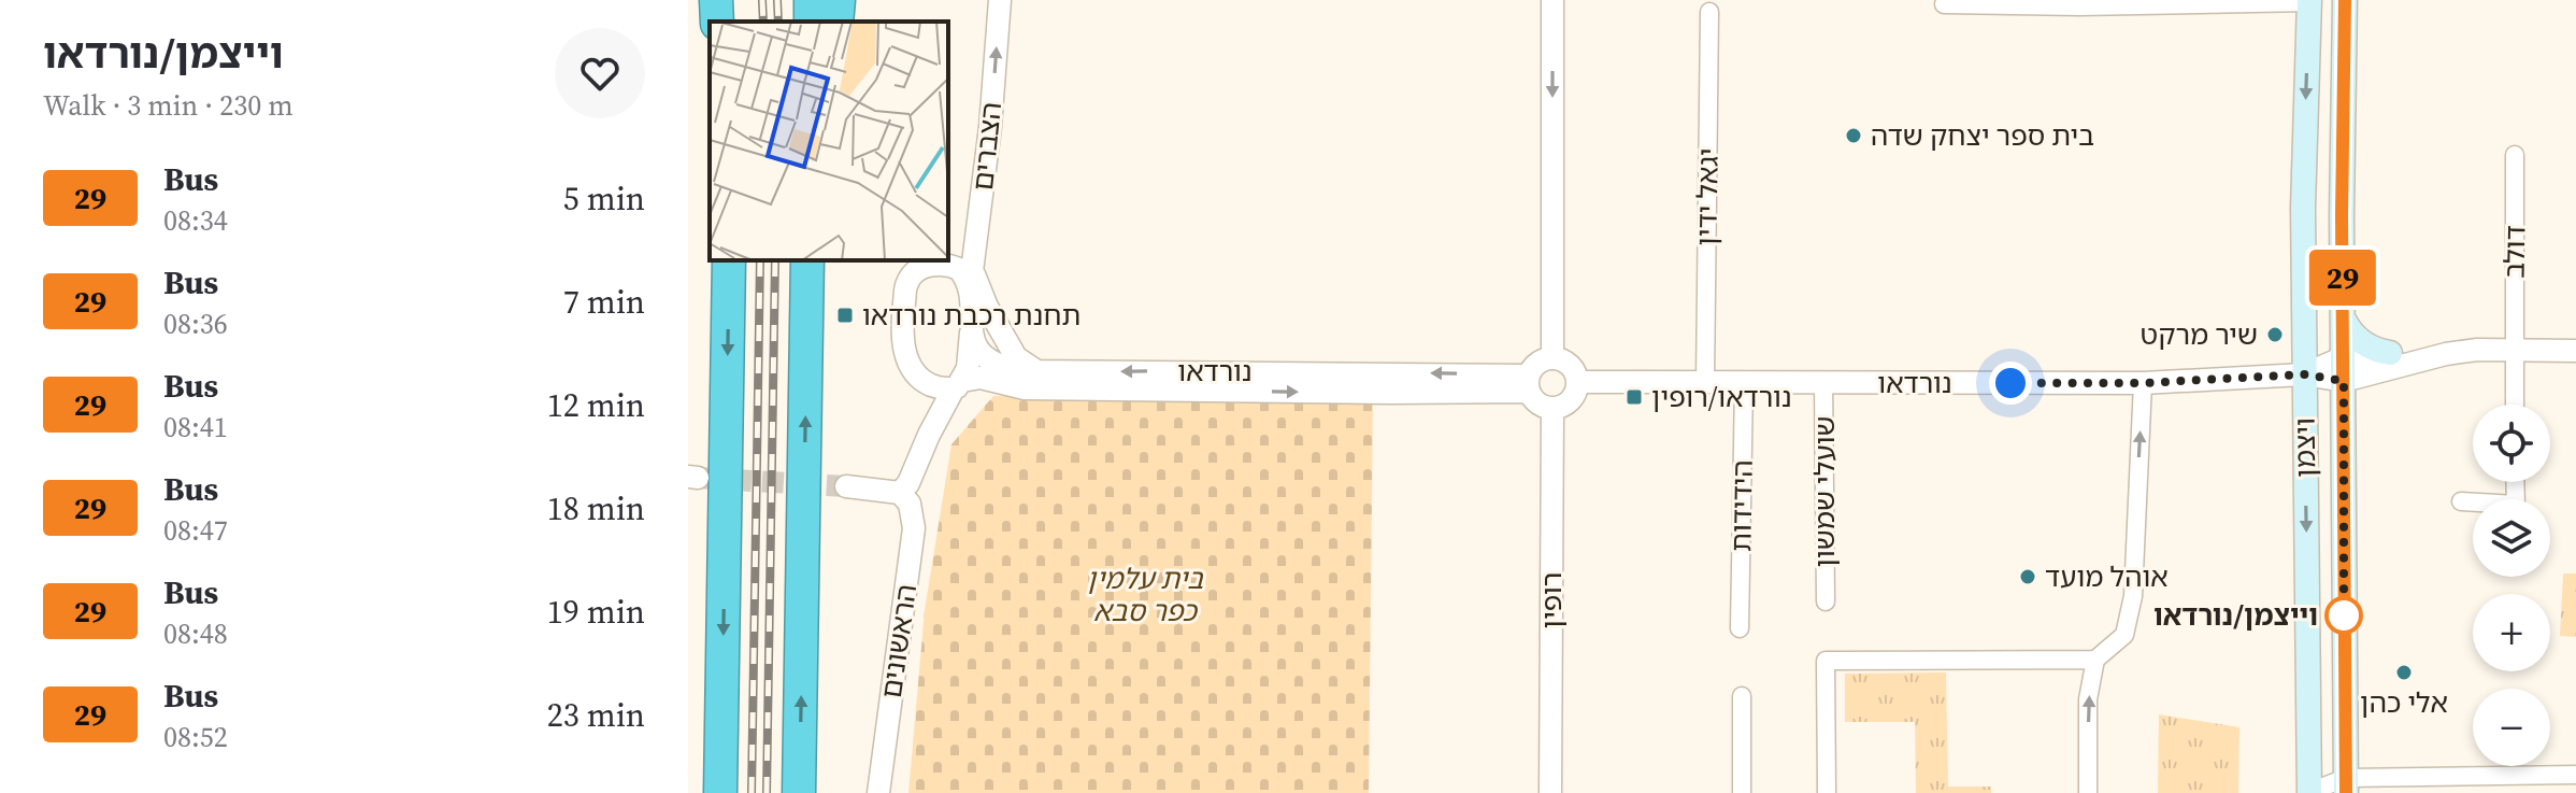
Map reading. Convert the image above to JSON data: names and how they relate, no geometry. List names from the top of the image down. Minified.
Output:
{"streets":{"main road":["ויצמן"],"street":["הצברים","יגאל ידין","דולב","נורדאו","שועלי שמשון","הידידות","רופין","הראשונים"]},"crossings":[["הצברים","נורדאו"],["הצברים","הראשונים"],["יגאל ידין","נורדאו"],["נורדאו","ויצמן"],["נורדאו","שועלי שמשון"],["נורדאו","הידידות"],["נורדאו","רופין"]],"one_way":["הצברים"],"parks":["בית עלמין כפר סבא"],"places":{"other":["בית ספר יצחק שדה","שיר מרקט","אוהל מועד","וייצמן/נורדאו","אלי כהן"],"transit":["תחנת רכבת נורדאו","נורדאו/רופין"]},"lines":["bus line 29"],"page":{"heading":["וייצמן/נורדאו","Walk · 3 min · 230 m"],"on_map":"29","list":[{"mark":"29","name":"Bus","note":"08:34","value":"5 min"},{"mark":"29","name":"Bus","note":"08:36","value":"7 min"},{"mark":"29","name":"Bus","note":"08:41","value":"12 min"},{"mark":"29","name":"Bus","note":"08:47","value":"18 min"},{"mark":"29","name":"Bus","note":"08:48","value":"19 min"},{"mark":"29","name":"Bus","note":"08:52","value":"23 min"}],"map_buttons":["+","−"]}}
